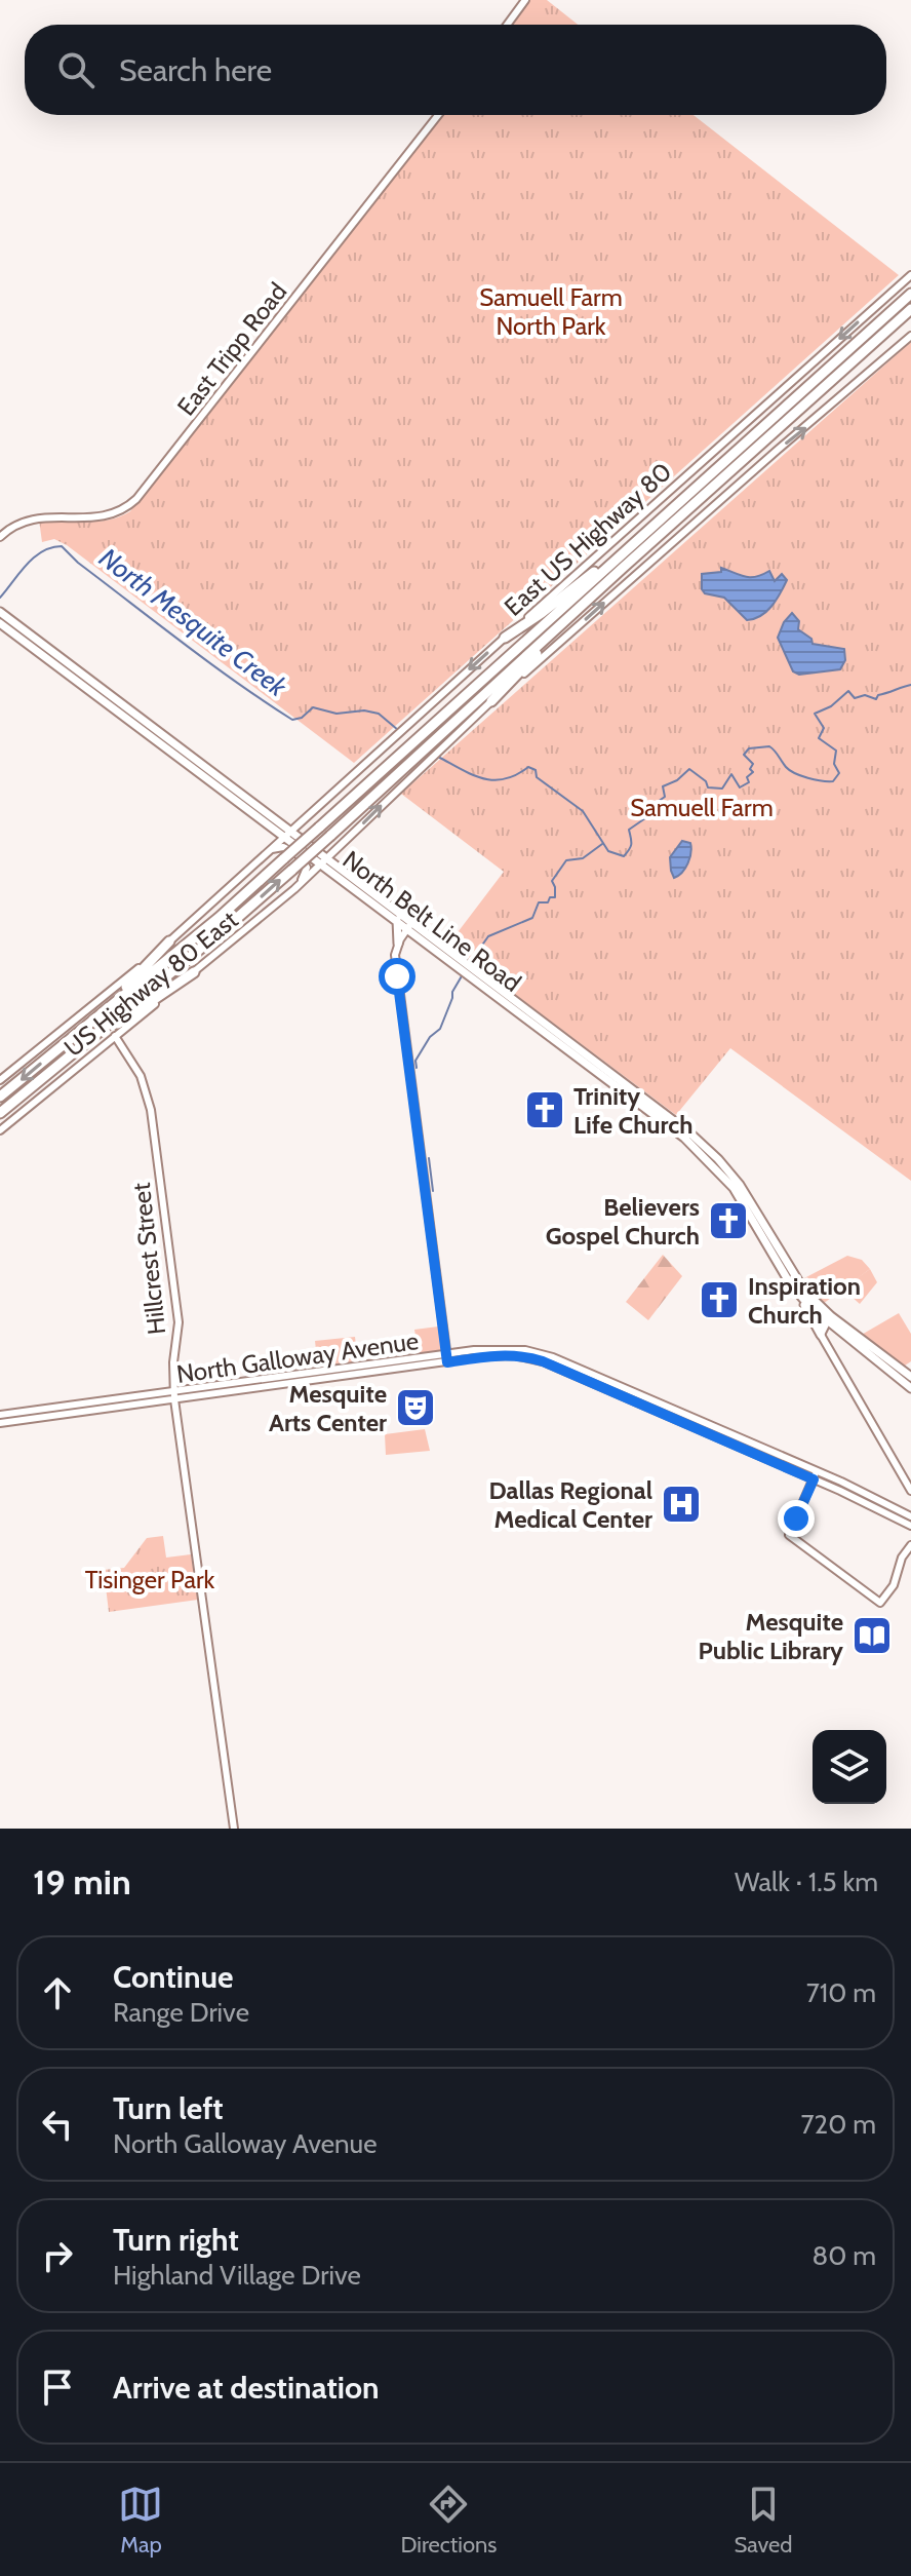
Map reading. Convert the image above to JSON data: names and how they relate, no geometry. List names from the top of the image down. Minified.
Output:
{"streets":{"main road":["East Tripp Road","East US Highway 80","North Belt Line Road","US Highway 80 East","Hillcrest Street","North Galloway Avenue"]},"crossings":[["East US Highway 80","North Belt Line Road"],["East US Highway 80","US Highway 80 East"],["North Belt Line Road","US Highway 80 East"],["US Highway 80 East","Hillcrest Street"],["Hillcrest Street","North Galloway Avenue"]],"water":["North Mesquite Creek"],"parks":["Samuell Farm North Park","Samuell Farm","Tisinger Park"],"places":{"church":["Trinity Life Church","Believers Gospel Church","Inspiration Church"],"theatre":["Mesquite Arts Center"],"hospital":["Dallas Regional Medical Center"],"library":["Mesquite Public Library"]},"page":{"search":"Search here","heading":["19 min","Walk · 1.5 km"],"list":[["Continue","Range Drive","710 m"],["Turn left","North Galloway Avenue","720 m"],["Turn right","Highland Village Drive","80 m"],"Arrive at destination"],"nav":["Map","Directions","Saved"]}}
